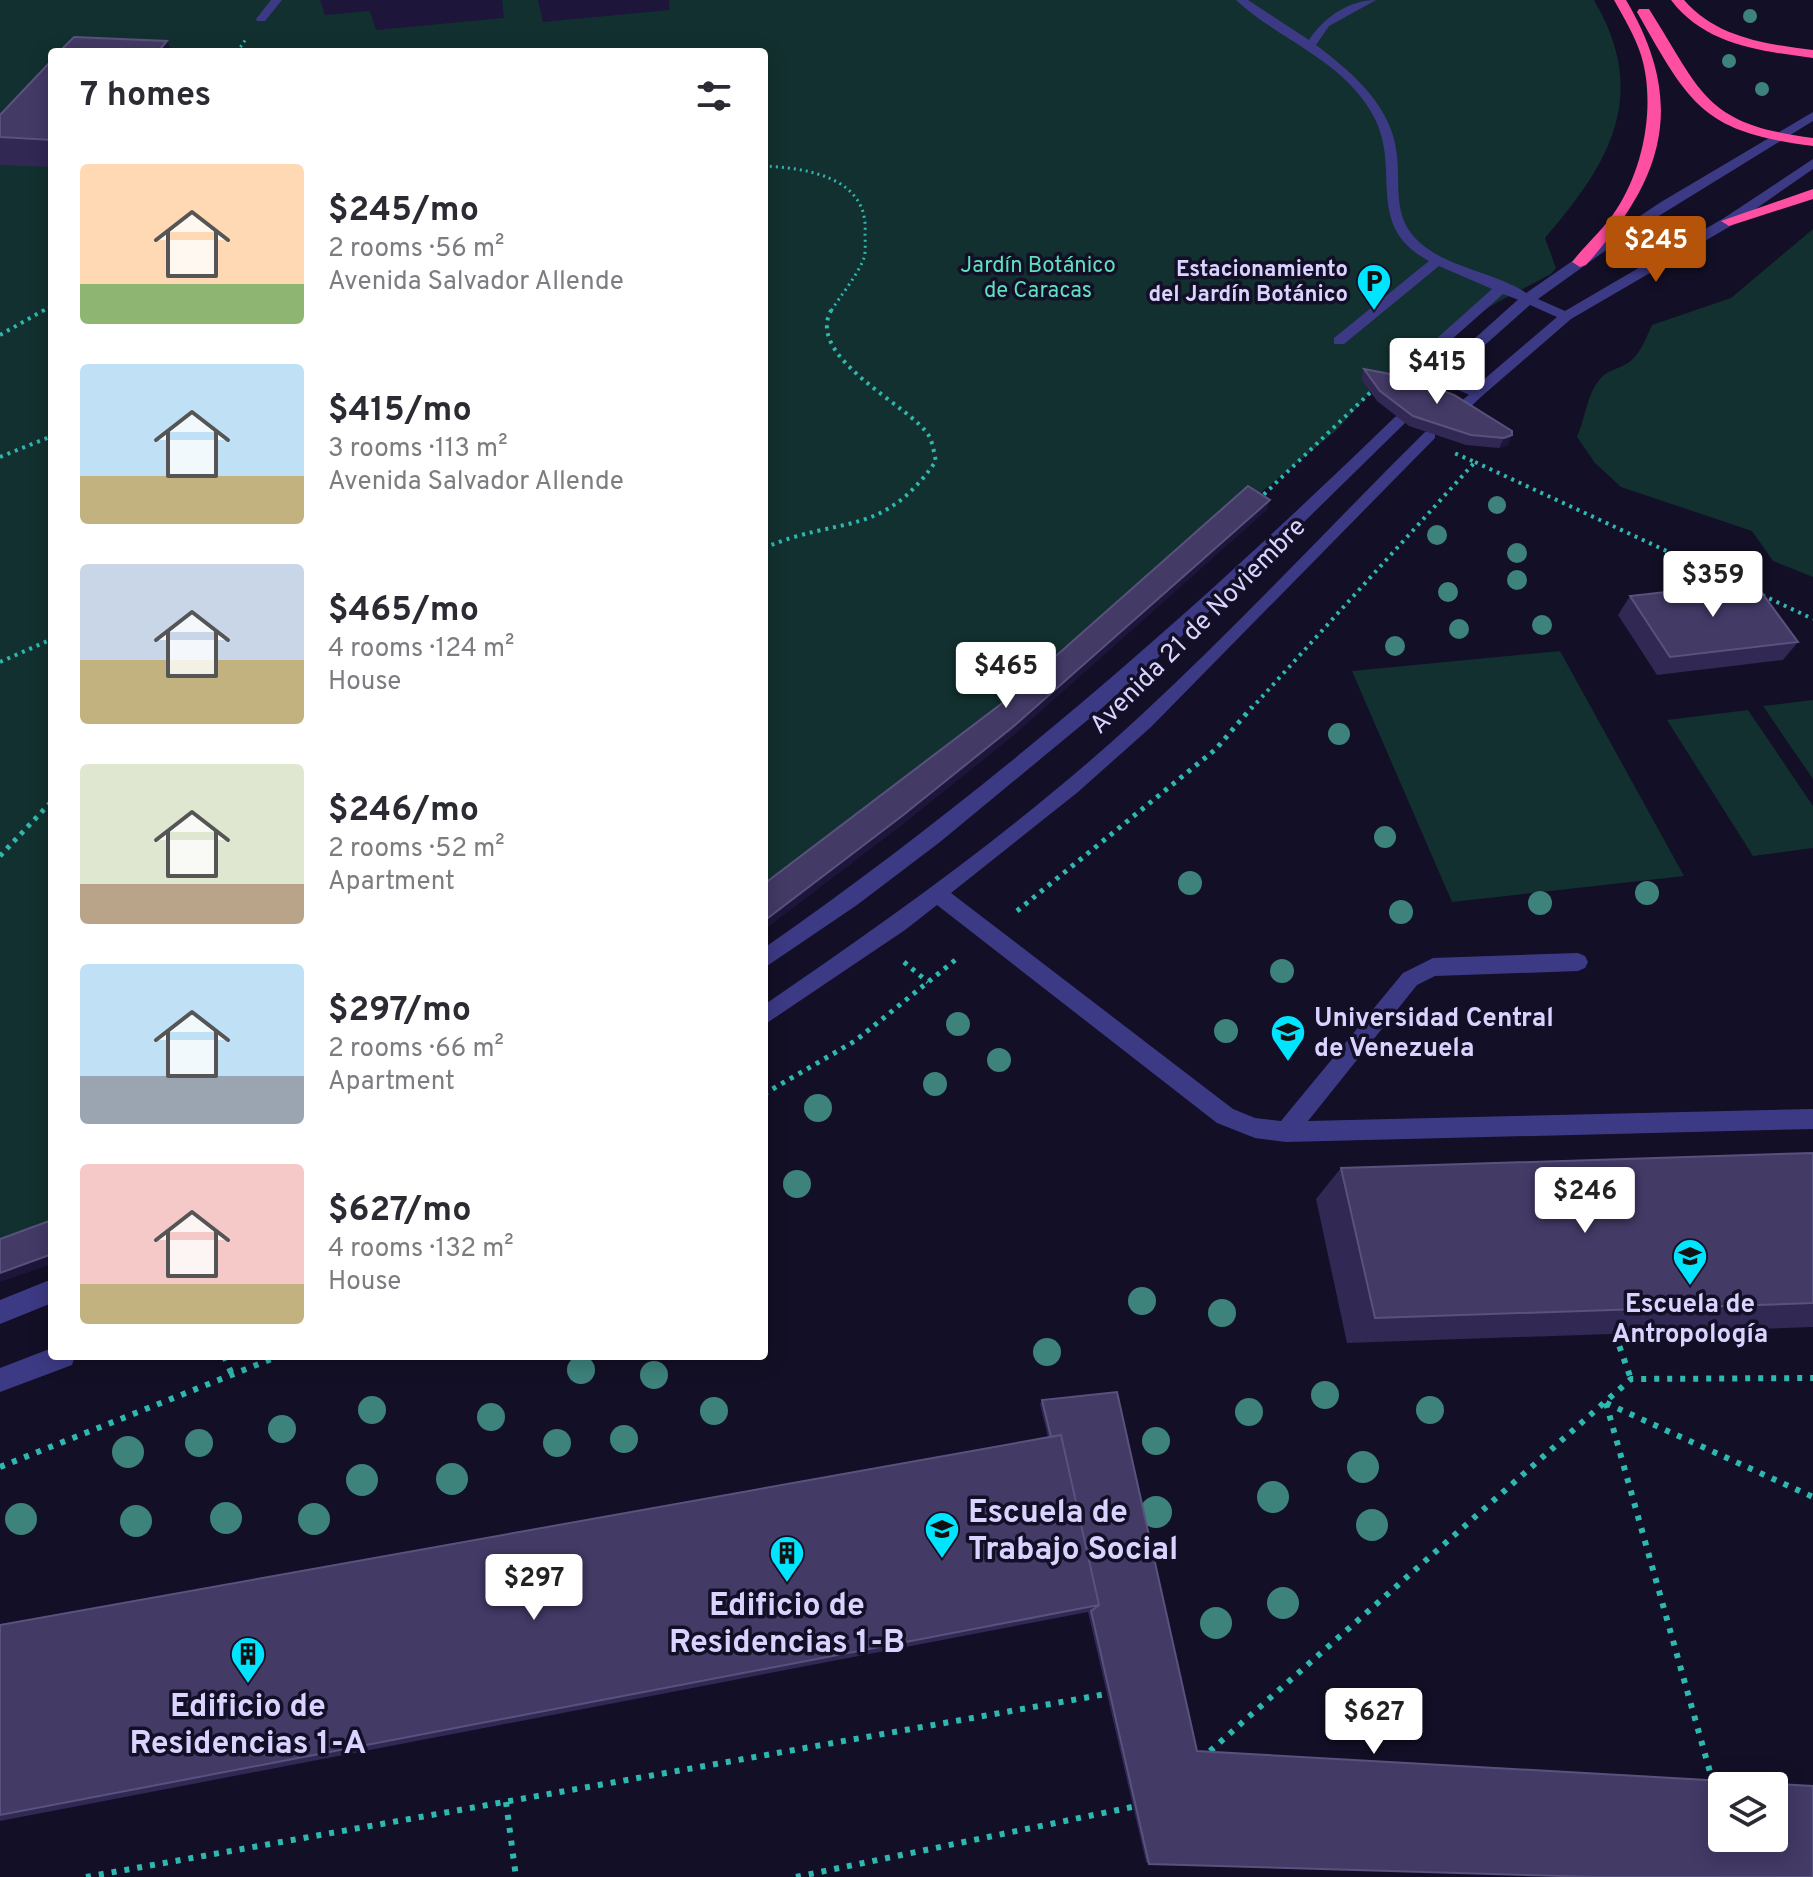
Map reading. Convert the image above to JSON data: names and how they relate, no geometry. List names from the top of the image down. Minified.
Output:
{"streets":{"street":["Avenida 21 de Noviembre"]},"parks":["Jardín Botánico de Caracas"],"places":{"parking":["Estacionamiento del Jardín Botánico"],"school or university":["Universidad Central de Venezuela","Escuela de Antropología","Escuela de Trabajo Social"],"building":["Edificio de Residencias 1-B","Edificio de Residencias 1-A"]},"page":{"heading":"7 homes","list":[{"name":"$245/mo","note":"2 rooms · 56 m² · Avenida Salvador Allende"},{"name":"$415/mo","note":"3 rooms · 113 m² · Avenida Salvador Allende"},{"name":"$465/mo","note":"4 rooms · 124 m² · House"},{"name":"$246/mo","note":"2 rooms · 52 m² · Apartment"},{"name":"$297/mo","note":"2 rooms · 66 m² · Apartment"},{"name":"$627/mo","note":"4 rooms · 132 m² · House"}],"price":["$245","$415","$359","$465","$246","$297","$627"]}}
